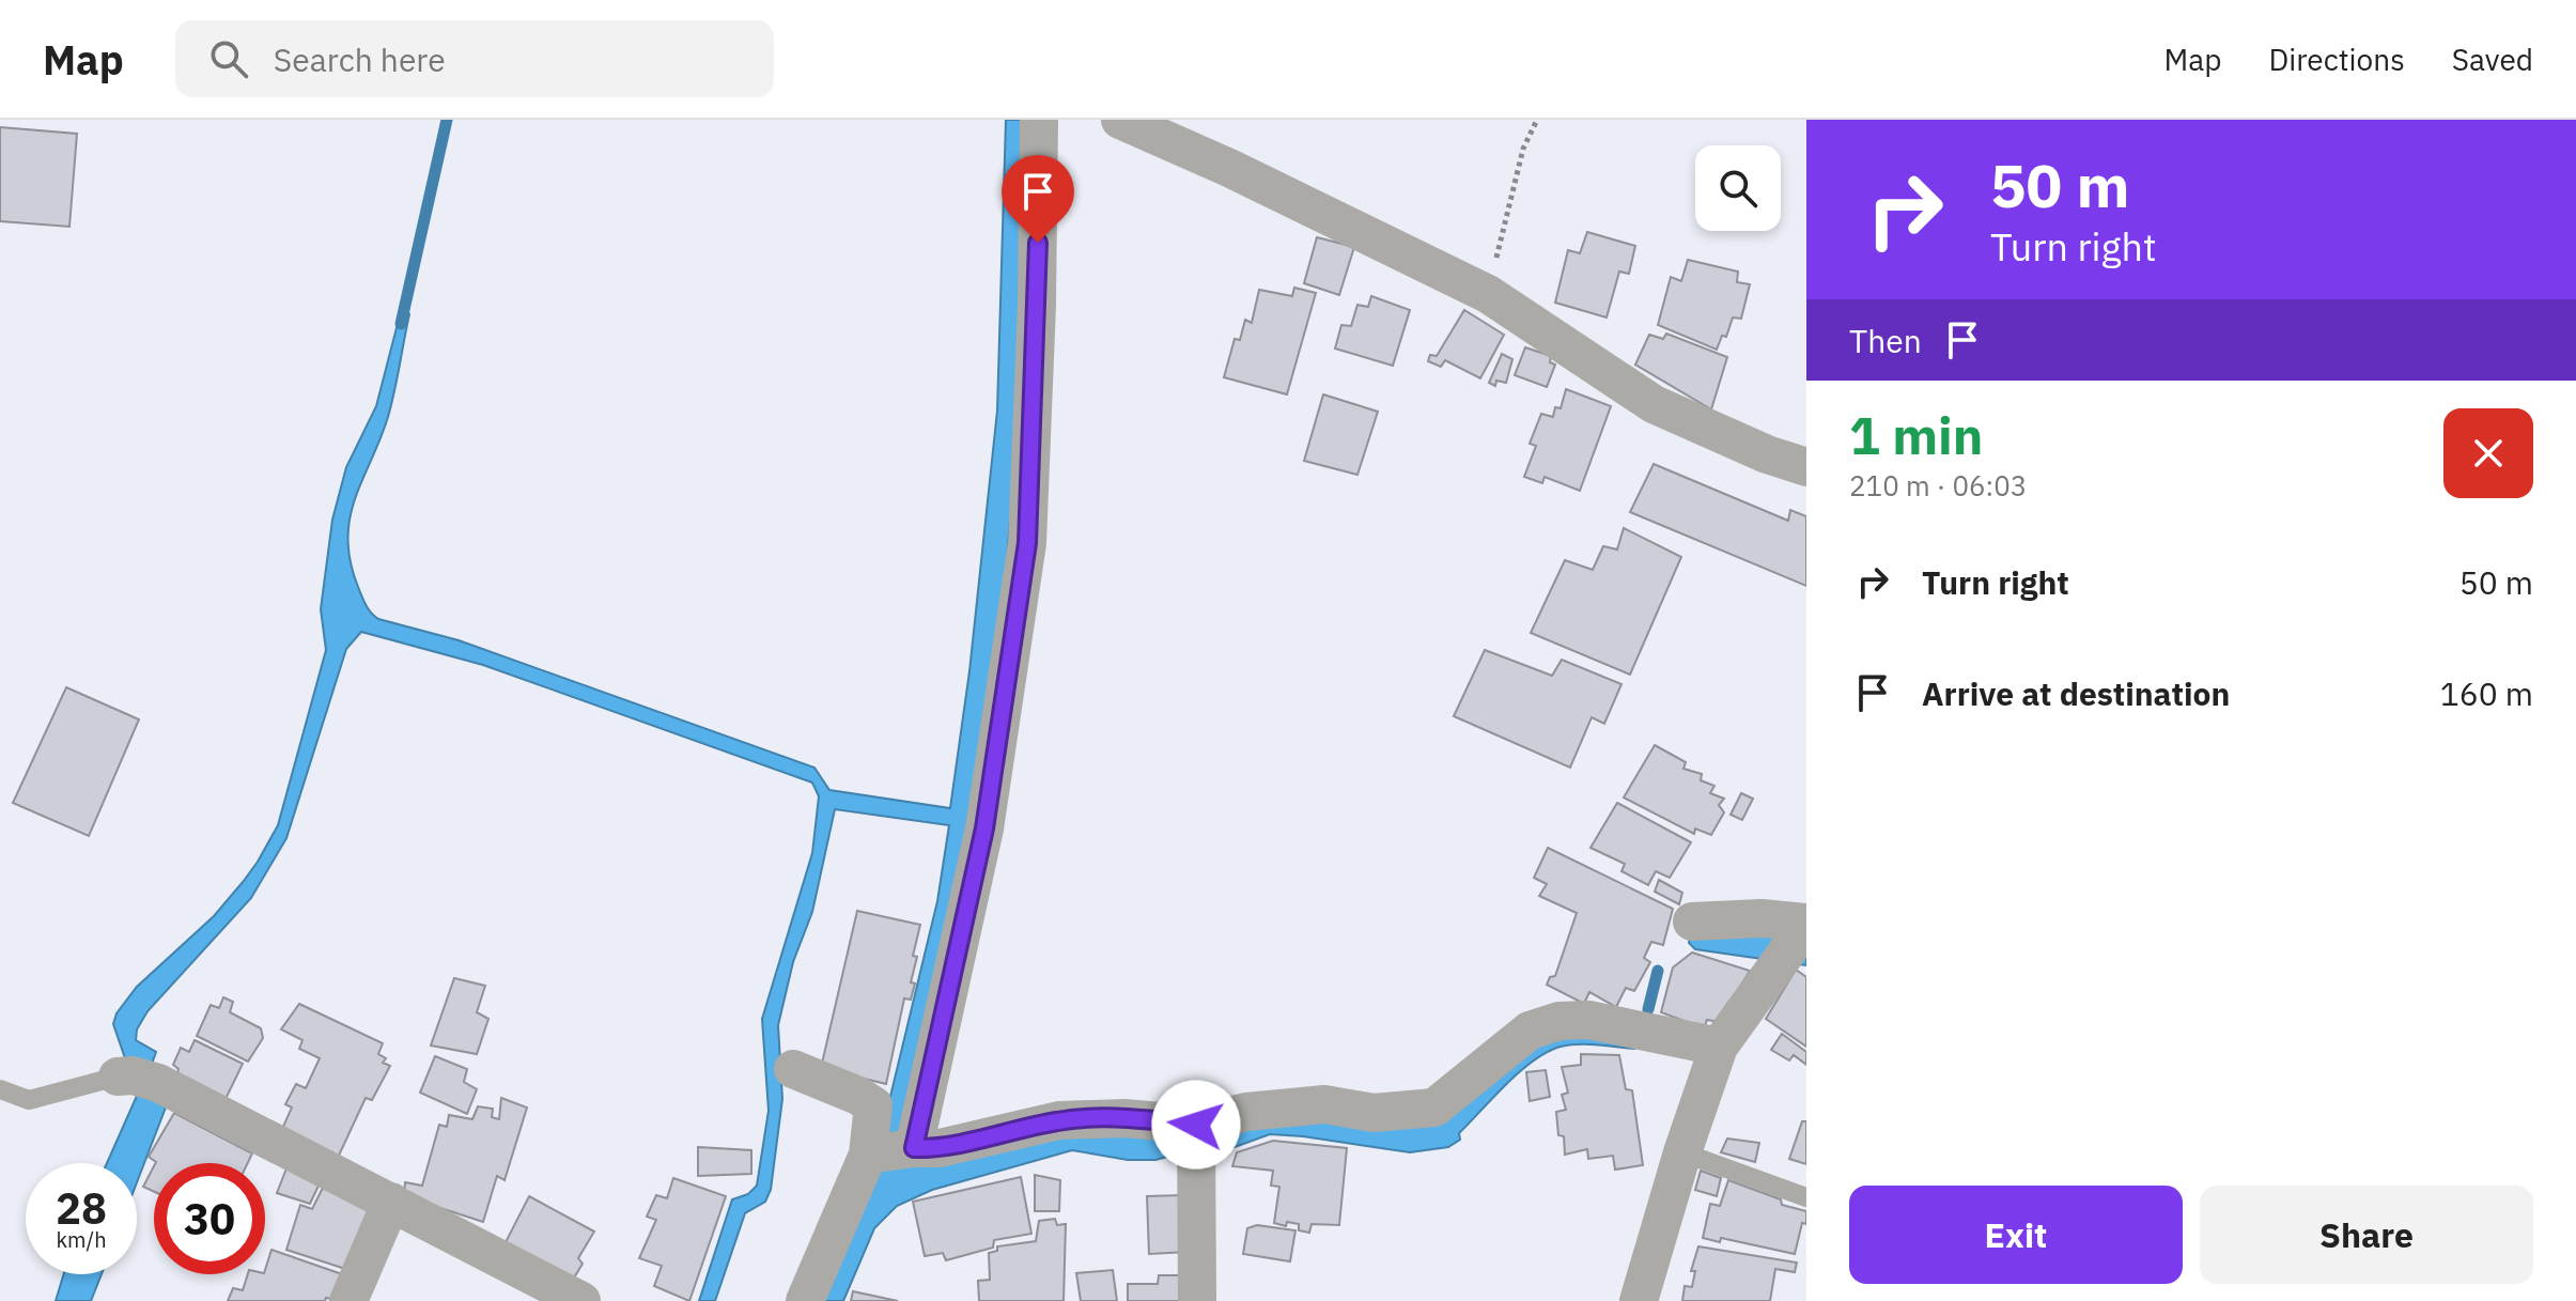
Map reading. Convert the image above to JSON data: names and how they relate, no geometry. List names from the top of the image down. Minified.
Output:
{"page":{"header":"Map","search":"Search here","nav":["Map","Directions","Saved"],"turn":["50 m","Turn right"],"then":"Then","heading":["1 min","210 m · 06:03"],"list":[{"name":"Turn right","value":"50 m"},{"name":"Arrive at destination","value":"160 m"}],"speed":"28 km/h","limit":"30","buttons":["Exit","Share"]}}
